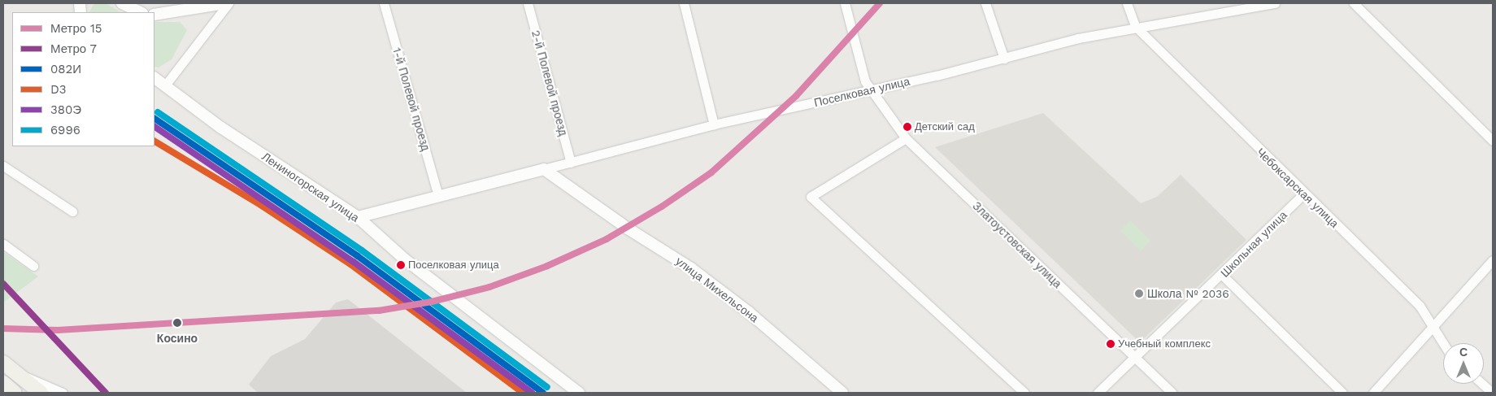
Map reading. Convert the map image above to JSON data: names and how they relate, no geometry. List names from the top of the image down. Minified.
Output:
{"streets":{"street":["2-й Полевой проезд","Поселковая улица","1-й Полевой проезд","Лениногорская улица","Чебоксарская улица","Школьная улица","Златоустовская улица","улица Михельсона"]},"crossings":[["2-й Полевой проезд","Поселковая улица"],["Поселковая улица","1-й Полевой проезд"],["Поселковая улица","Лениногорская улица"],["Поселковая улица","Чебоксарская улица"],["Поселковая улица","Златоустовская улица"],["Поселковая улица","улица Михельсона"],["Чебоксарская улица","Школьная улица"],["Школьная улица","Златоустовская улица"]],"places":["Детский сад","Поселковая улица","Школа № 2036","Косино","Учебный комплекс"],"lines":["metro line 15","transit line 6996","transit line 082И","transit line 380Э","transit line D3","metro line 7"],"legend":["Метро 15","Метро 7","082И","D3","380Э","6996"],"north":"top"}
